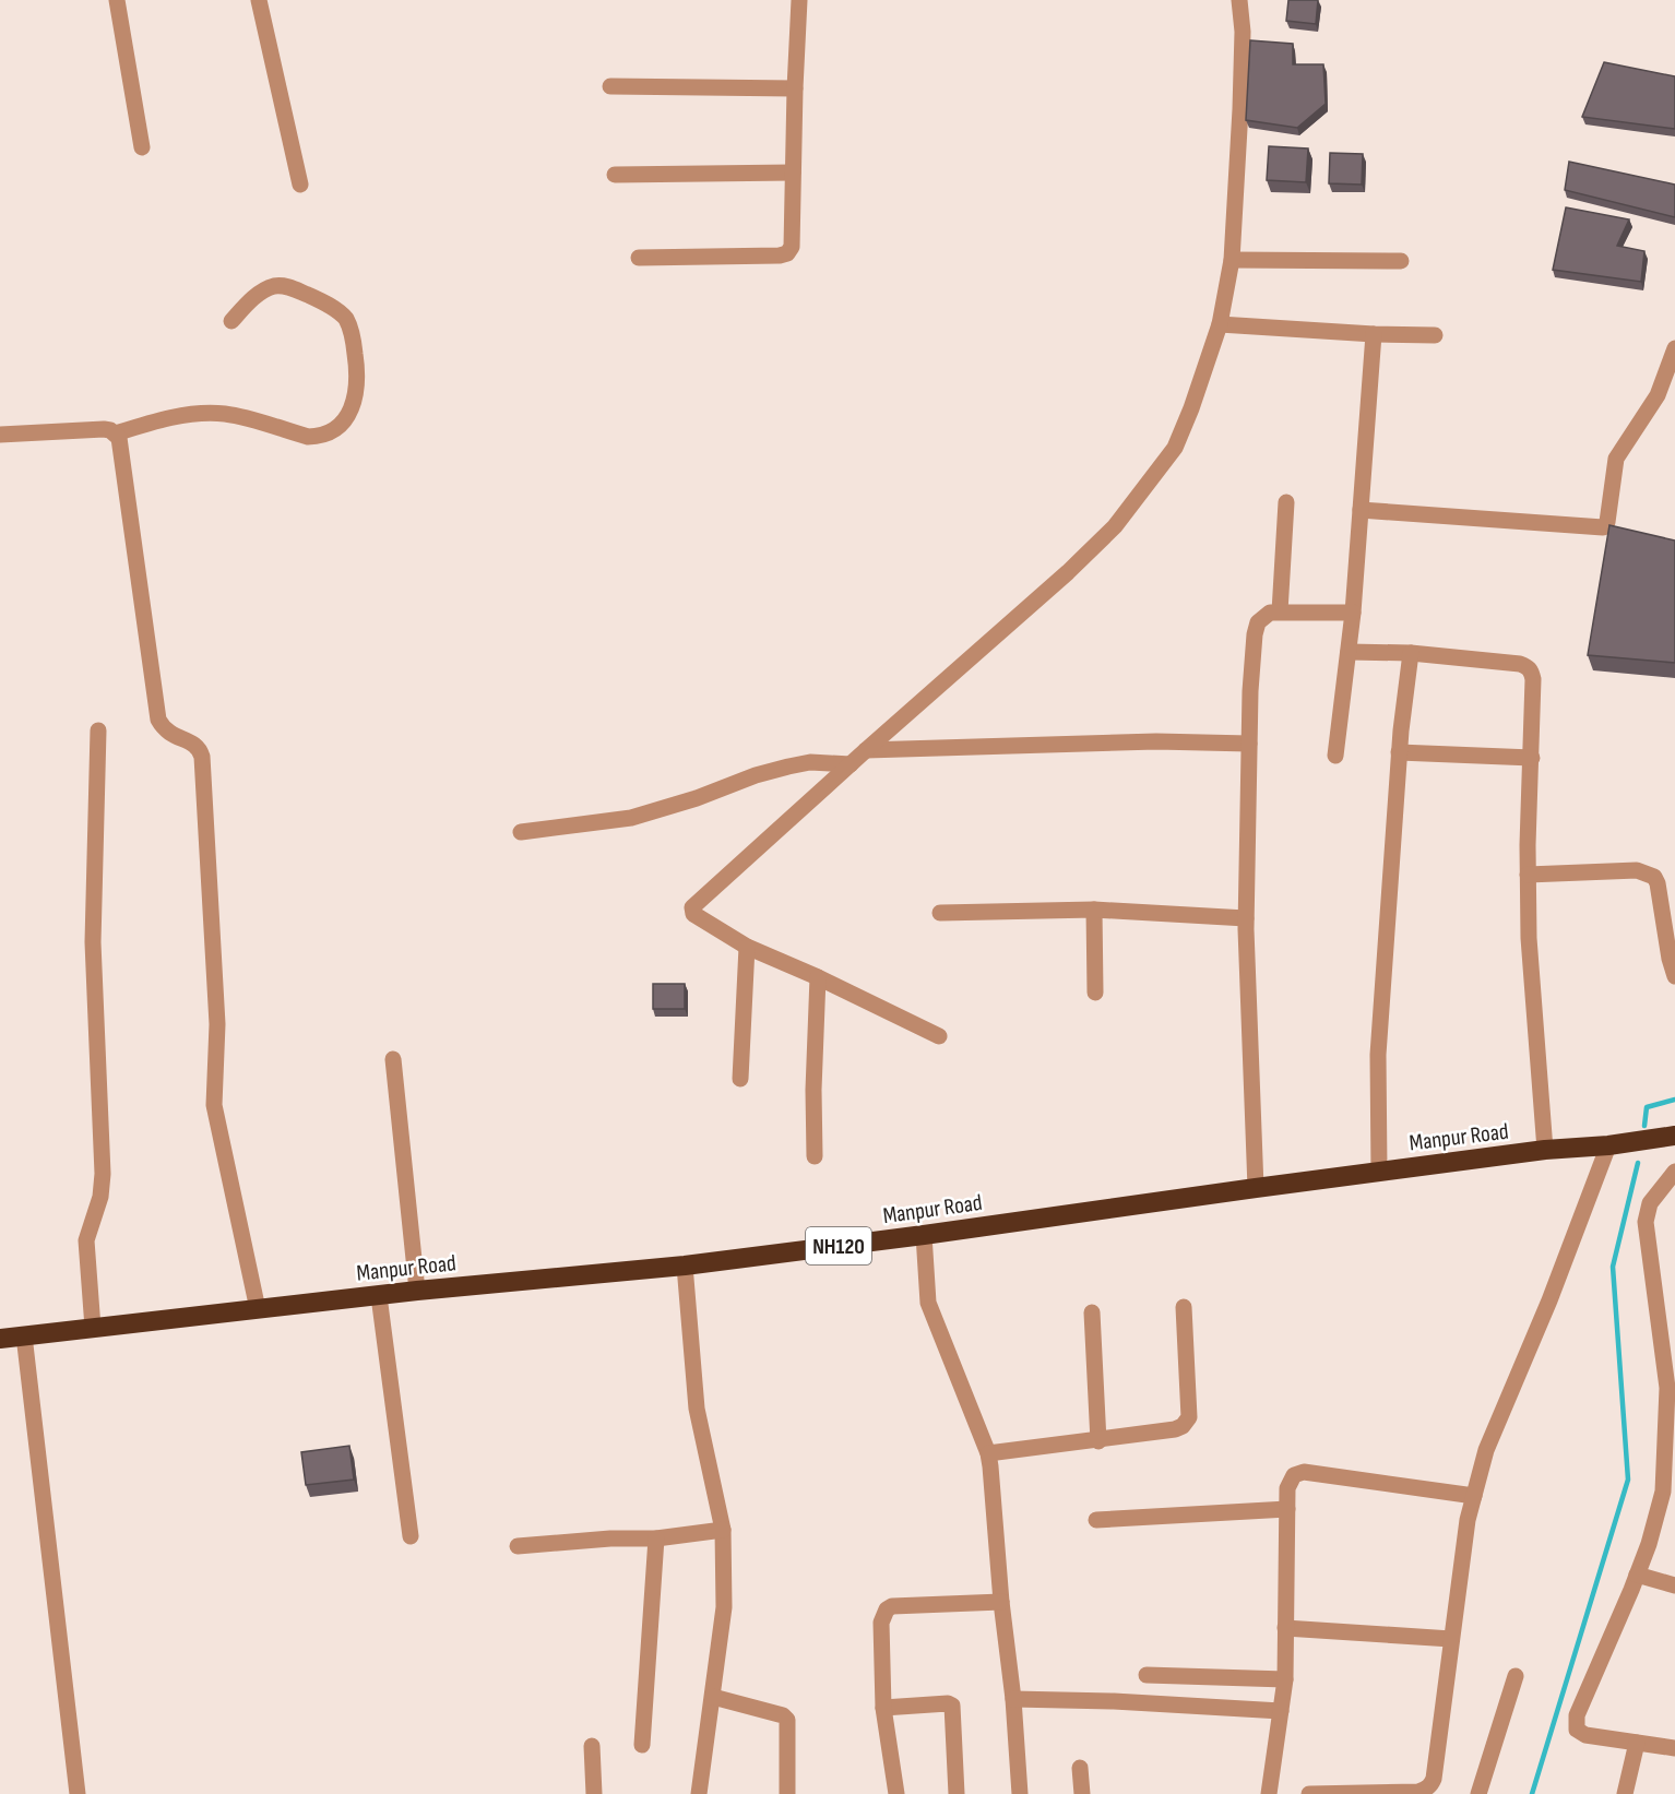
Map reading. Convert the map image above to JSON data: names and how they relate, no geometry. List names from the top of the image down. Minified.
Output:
{"streets":{"highway":["Manpur Road","NH120"]}}
